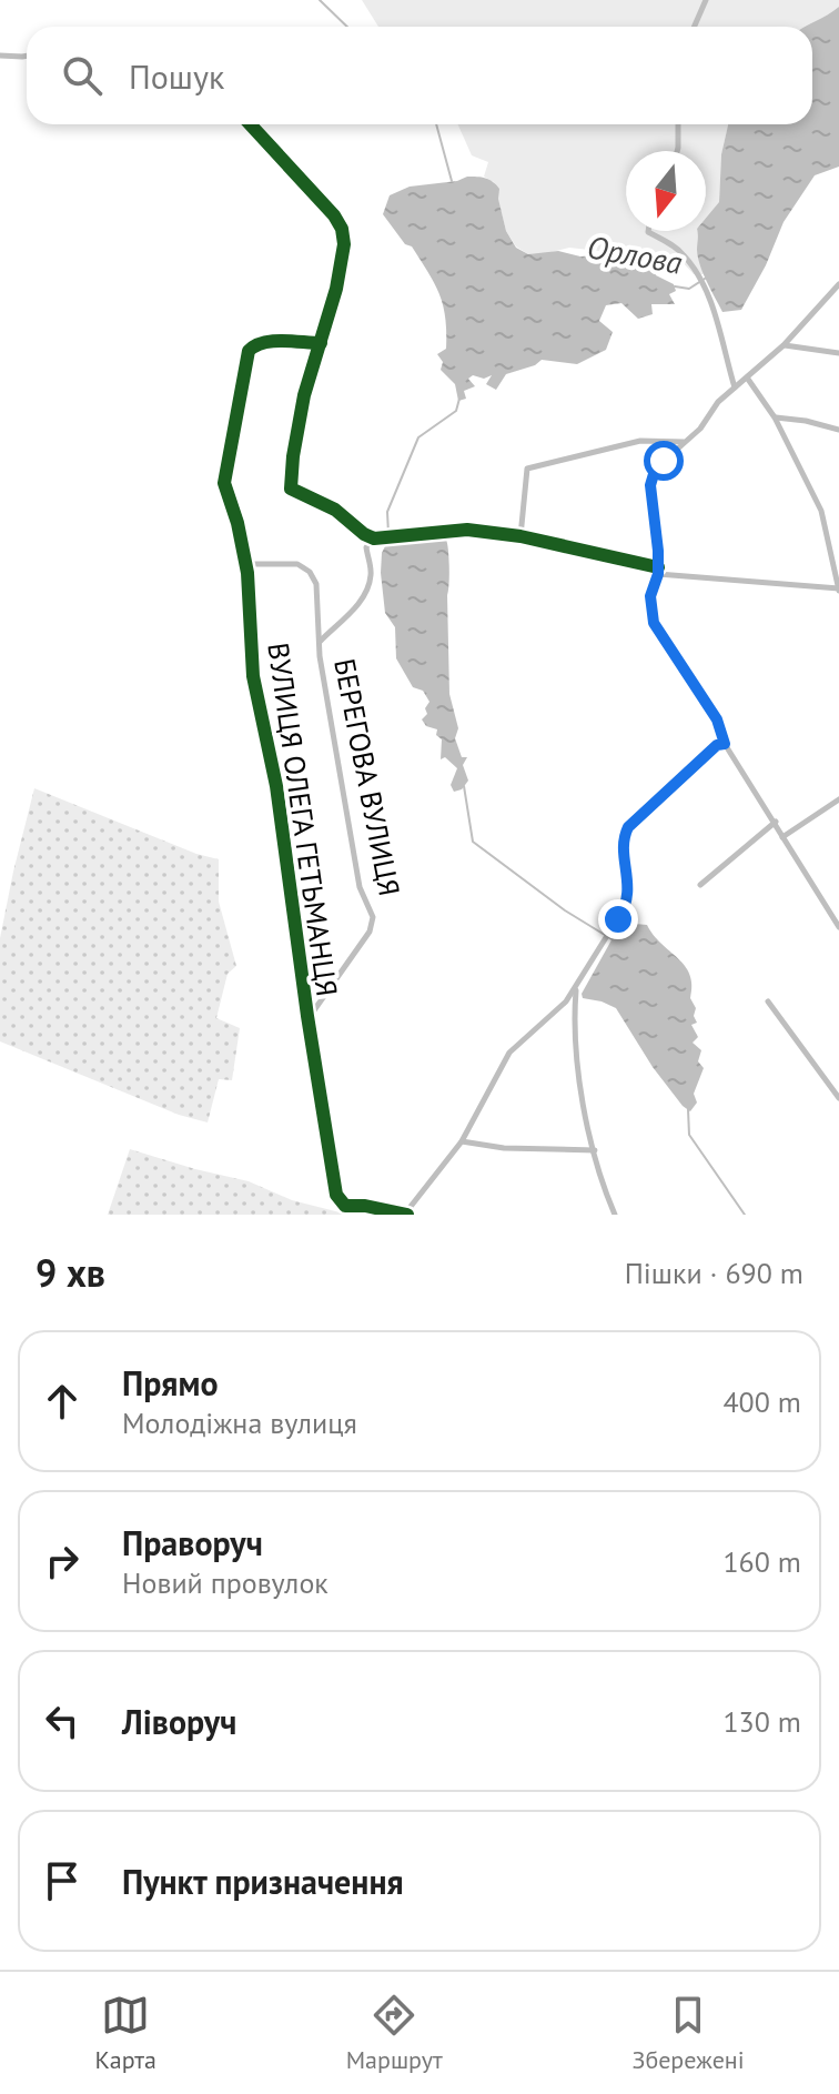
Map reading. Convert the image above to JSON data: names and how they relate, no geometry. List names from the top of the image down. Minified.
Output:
{"streets":{"street":["БЕРЕГОВА ВУЛИЦЯ","ВУЛИЦЯ ОЛЕГА ГЕТЬМАНЦЯ"]},"crossings":[["БЕРЕГОВА ВУЛИЦЯ","ВУЛИЦЯ ОЛЕГА ГЕТЬМАНЦЯ"]],"water":["Орлова"],"north":"bottom","page":{"search":"Пошук","heading":["9 хв","Пішки · 690 m"],"list":[["Прямо","Молодіжна вулиця","400 m"],["Праворуч","Новий провулок","160 m"],["Ліворуч","130 m"],"Пункт призначення"],"nav":["Карта","Маршрут","Збережені"]}}
